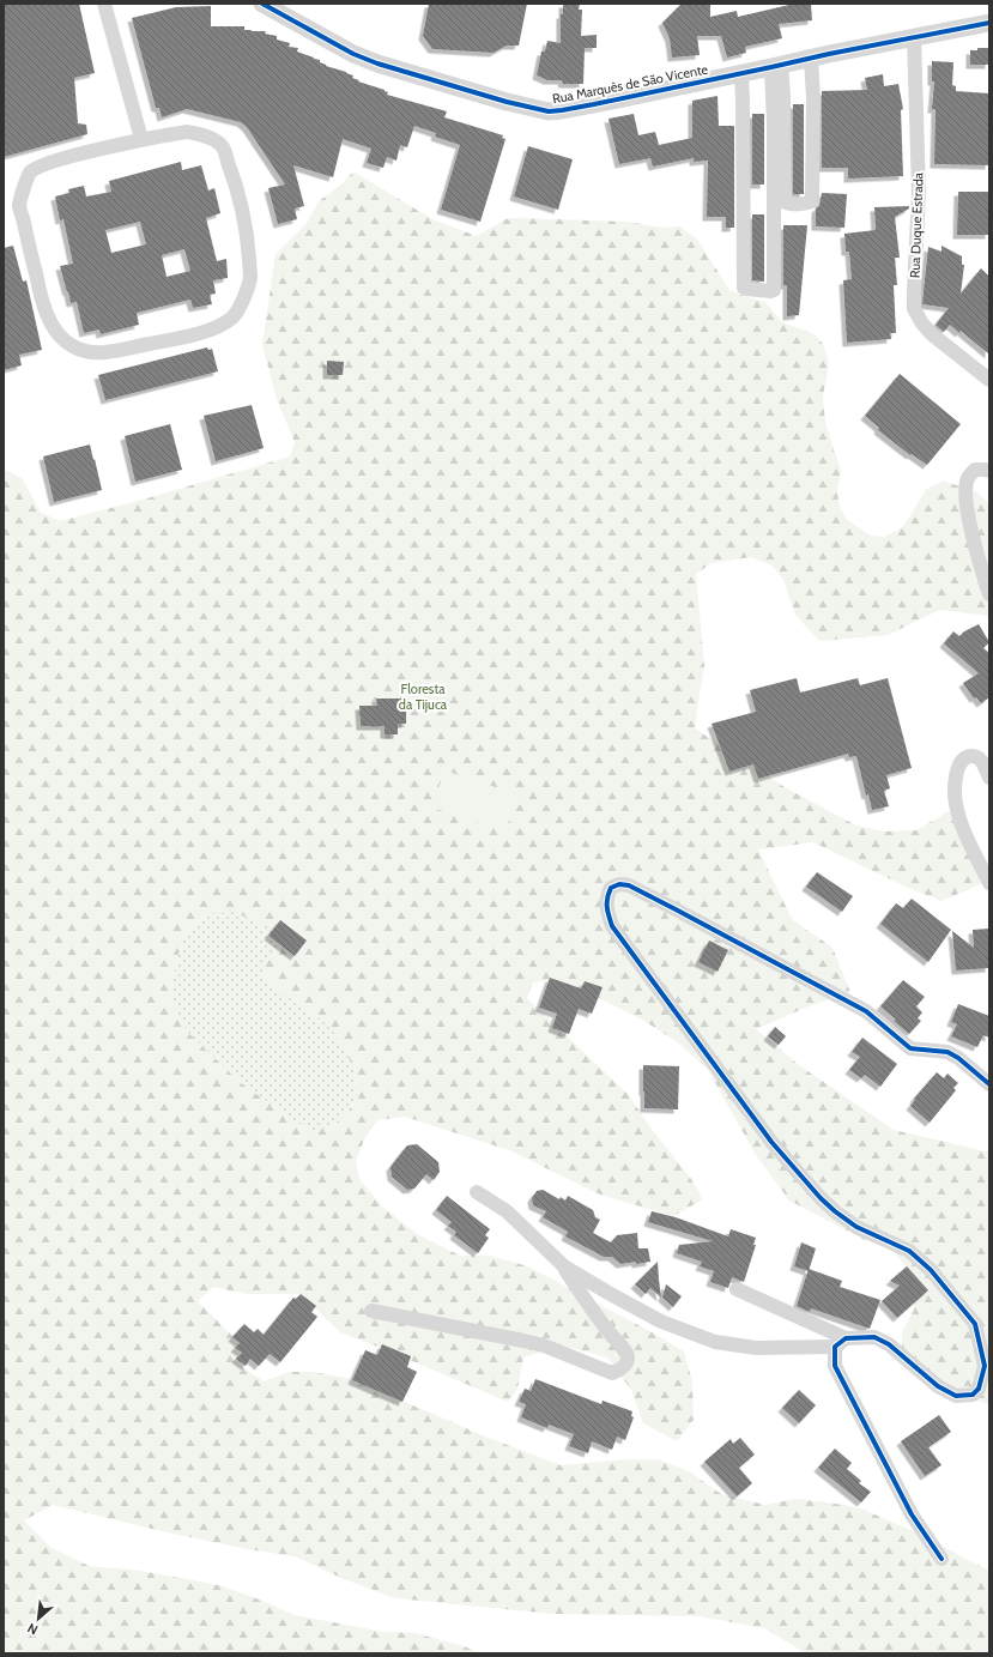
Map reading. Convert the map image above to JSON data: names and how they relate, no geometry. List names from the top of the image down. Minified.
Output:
{"streets":{"street":["Rua Marquês de São Vicente","Rua Duque Estrada"]},"crossings":[["Rua Marquês de São Vicente","Rua Duque Estrada"]],"parks":["Floresta da Tijuca"],"north":"bottom left"}
